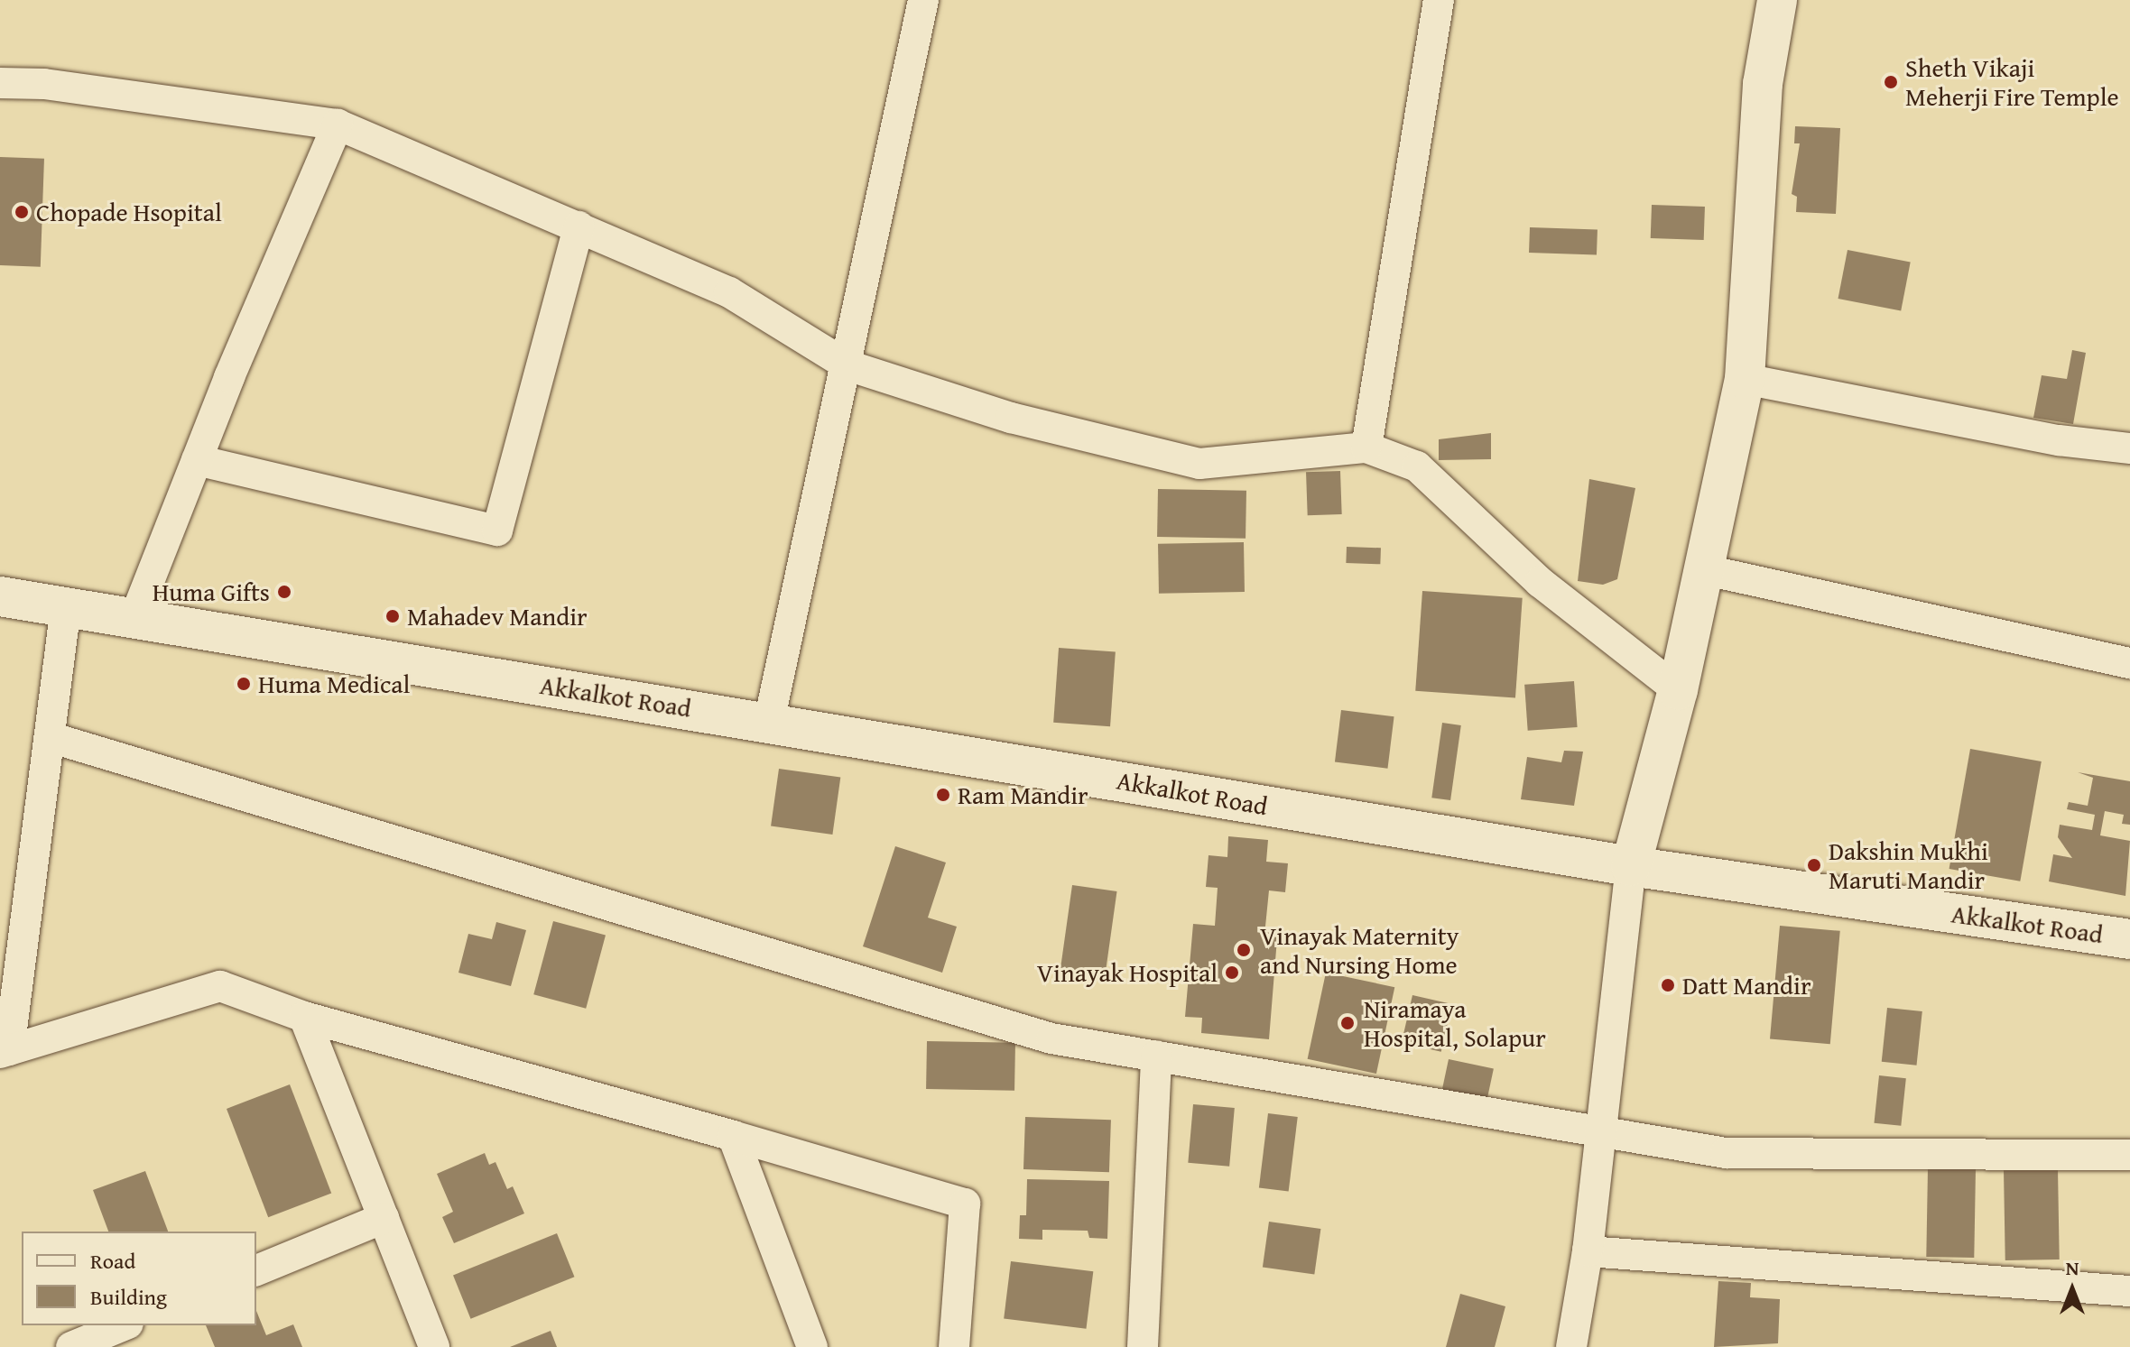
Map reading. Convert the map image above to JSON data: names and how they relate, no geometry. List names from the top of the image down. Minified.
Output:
{"streets":{"street":["Akkalkot Road"]},"places":["Sheth Vikaji Meherji Fire Temple","Chopade Hsopital","Huma Gifts","Mahadev Mandir","Huma Medical","Ram Mandir","Dakshin Mukhi Maruti Mandir","Vinayak Maternity and Nursing Home","Vinayak Hospital","Datt Mandir","Niramaya Hospital, Solapur"],"legend":["Road","Building"],"north":"top"}
